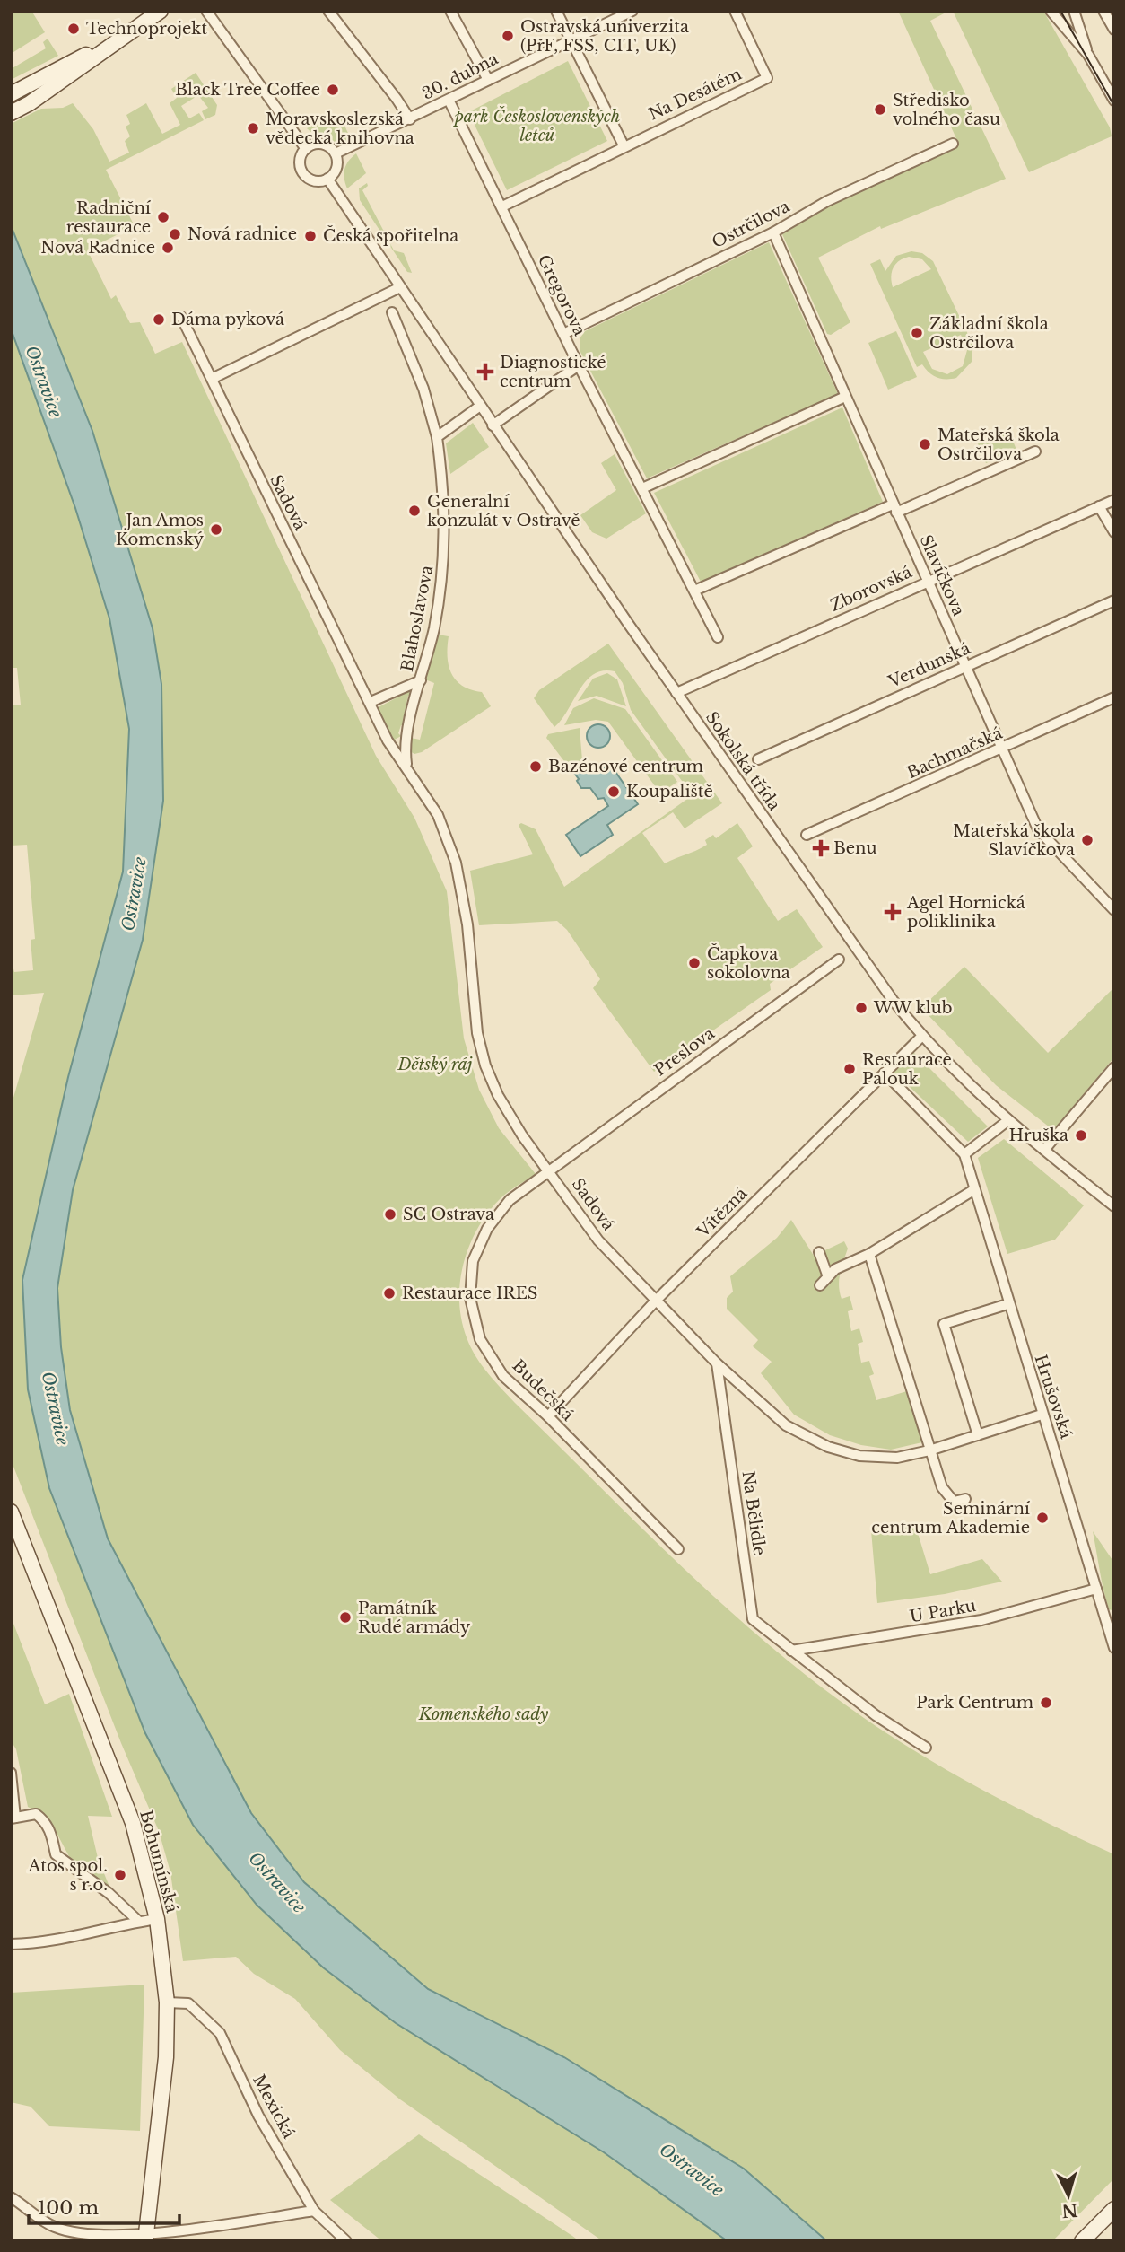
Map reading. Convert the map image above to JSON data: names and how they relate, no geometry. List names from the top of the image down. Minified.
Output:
{"streets":{"main road":["Bohumínská"],"street":["30. dubna","Na Desátém","Ostrčilova","Gregorova","Sadová","Slavíčkova","Zborovská","Blahoslavova","Verdunská","Bachmačská","Sokolská třída","Preslova","Vítězná","Budečská","Hrušovská","Na Bělidle","U Parku","Mexická"]},"crossings":[["30. dubna","Gregorova"],["30. dubna","Sokolská třída"],["Na Desátém","Gregorova"],["Ostrčilova","Gregorova"],["Ostrčilova","Slavíčkova"],["Sadová","Blahoslavova"],["Sadová","Preslova"],["Sadová","Vítězná"],["Sadová","Budečská"],["Sadová","Hrušovská"],["Sadová","Na Bělidle"],["Slavíčkova","Zborovská"],["Slavíčkova","Verdunská"],["Slavíčkova","Bachmačská"],["Zborovská","Sokolská třída"],["Sokolská třída","Vítězná"],["Preslova","Budečská"],["Vítězná","Budečská"],["Hrušovská","U Parku"],["Na Bělidle","U Parku"],["Bohumínská","Mexická"]],"water":["Ostravice"],"parks":["park Československých letců","Dětský ráj","Komenského sady"],"places":{"other":["Technoprojekt","Ostravská univerzita (PřF, FSS, CIT, UK)","Black Tree Coffee","Středisko volného času","Moravskoslezská vědecká knihovna","Radniční restaurace","Nová radnice","Česká spořitelna","Nová Radnice","Dáma pyková","Základní škola Ostrčilova","Mateřská škola Ostrčilova","Generalní konzulát v Ostravě","Jan Amos Komenský","Bazénové centrum","Koupaliště","Mateřská škola Slavíčkova","Čapkova sokolovna","WW klub","Restaurace Palouk","Hruška","SC Ostrava","Restaurace IRES","Seminární centrum Akademie","Památník Rudé armády","Park Centrum","Atos spol. s r.o."],"health":["Diagnostické centrum","Benu","Agel Hornická poliklinika"]},"scale_bar":"100 m","north":"bottom"}
